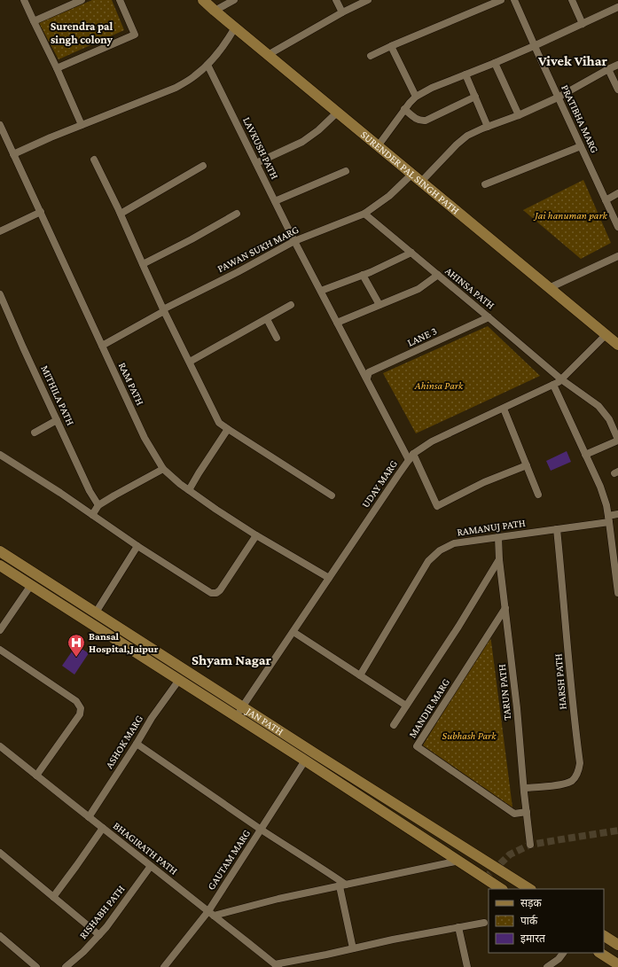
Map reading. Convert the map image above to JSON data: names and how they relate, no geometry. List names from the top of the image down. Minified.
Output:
{"streets":{"street":["PRATIBHA MARG","LAVKUSH PATH","SURENDER PAL SINGH PATH","PAWAN SUKH MARG","AHINSA PATH","LANE 3","RAM PATH","MITHILA PATH","UDAY MARG","RAMANUJ PATH","HARSH PATH","TARUN PATH","MANDIR MARG","JAN PATH","ASHOK MARG","BHAGIRATH PATH","GAUTAM MARG","RISHABH PATH"]},"crossings":[["LAVKUSH PATH","PAWAN SUKH MARG"],["LAVKUSH PATH","LANE 3"],["LAVKUSH PATH","UDAY MARG"],["SURENDER PAL SINGH PATH","PAWAN SUKH MARG"],["SURENDER PAL SINGH PATH","UDAY MARG"],["PAWAN SUKH MARG","AHINSA PATH"],["PAWAN SUKH MARG","RAM PATH"],["AHINSA PATH","LANE 3"],["AHINSA PATH","UDAY MARG"],["RAM PATH","UDAY MARG"],["UDAY MARG","JAN PATH"],["RAMANUJ PATH","HARSH PATH"],["RAMANUJ PATH","TARUN PATH"],["HARSH PATH","TARUN PATH"],["TARUN PATH","MANDIR MARG"],["JAN PATH","ASHOK MARG"],["JAN PATH","GAUTAM MARG"],["ASHOK MARG","BHAGIRATH PATH"],["BHAGIRATH PATH","GAUTAM MARG"],["BHAGIRATH PATH","RISHABH PATH"]],"districts":["Surendra pal singh colony","Vivek Vihar","Shyam Nagar"],"parks":["Jai hanuman park","Ahinsa Park","Subhash Park"],"places":{"hospital":["Bansal Hospital,Jaipur"]},"legend":["सड़क","पार्क","इमारत"]}
